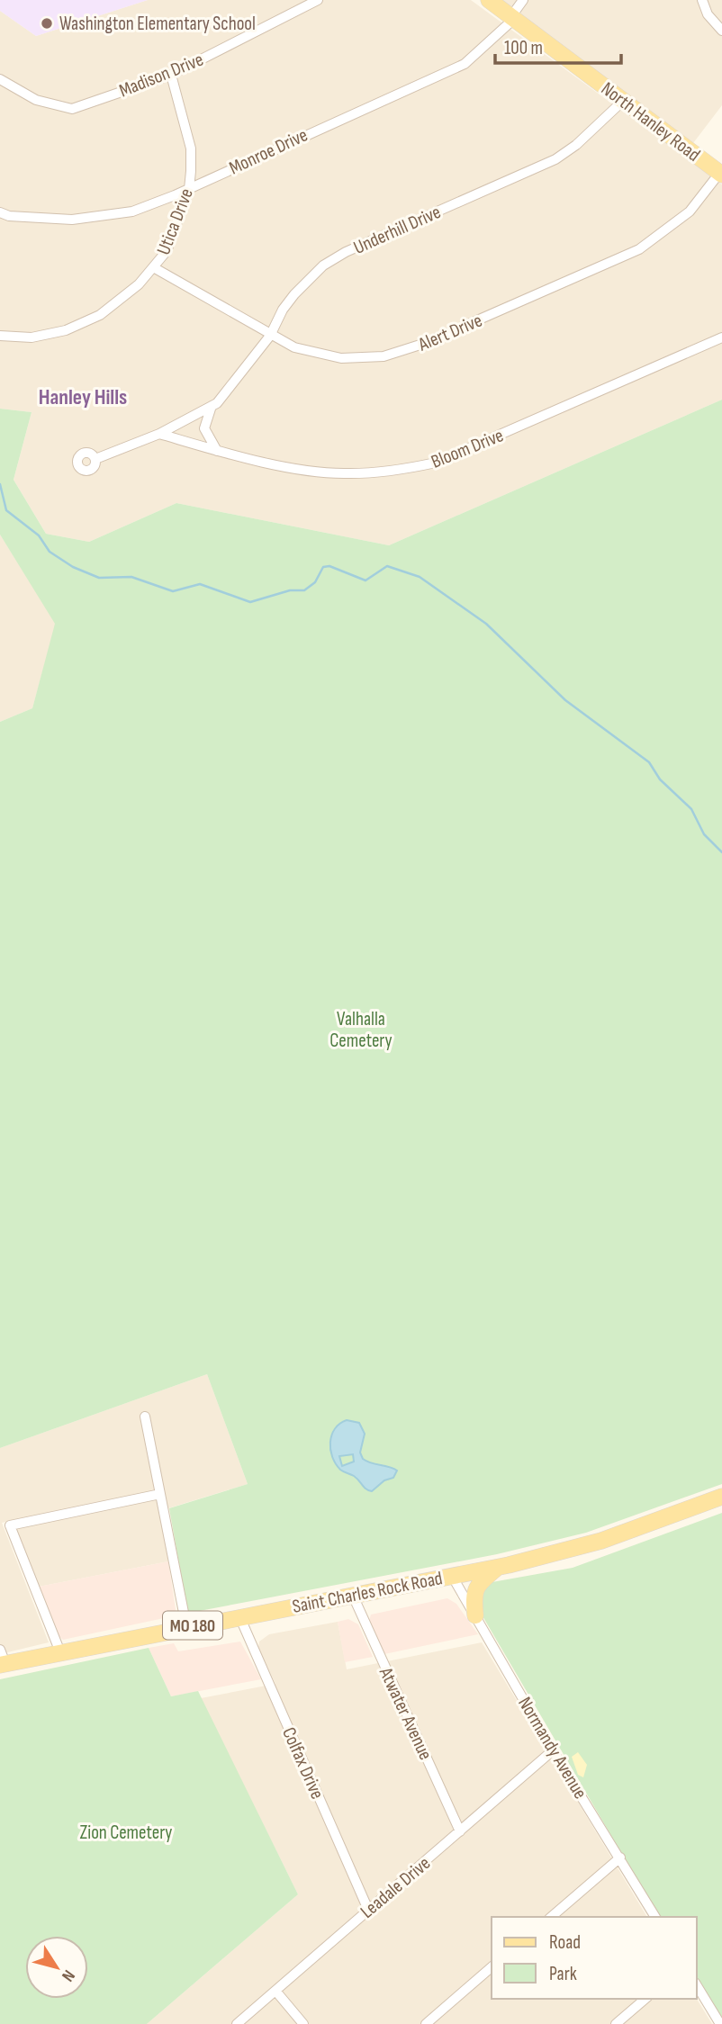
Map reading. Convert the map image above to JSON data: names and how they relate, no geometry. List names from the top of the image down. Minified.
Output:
{"streets":{"main road":["North Hanley Road","Saint Charles Rock Road","MO 180"],"street":["Madison Drive","Monroe Drive","Utica Drive","Underhill Drive","Alert Drive","Bloom Drive","Atwater Avenue","Normandy Avenue","Colfax Drive","Leadale Drive"]},"crossings":[["Madison Drive","Utica Drive"],["North Hanley Road","Monroe Drive"],["North Hanley Road","Underhill Drive"],["North Hanley Road","Alert Drive"],["Monroe Drive","Utica Drive"],["Utica Drive","Alert Drive"],["Underhill Drive","Alert Drive"],["Underhill Drive","Bloom Drive"],["Saint Charles Rock Road","Atwater Avenue"],["Saint Charles Rock Road","Normandy Avenue"],["Saint Charles Rock Road","Colfax Drive"],["Atwater Avenue","Leadale Drive"],["Normandy Avenue","Leadale Drive"],["Colfax Drive","Leadale Drive"]],"districts":["Hanley Hills"],"parks":["Valhalla Cemetery","Zion Cemetery"],"places":["Washington Elementary School"],"legend":["Road","Park"],"scale_bar":"100 m","north":"bottom right"}
